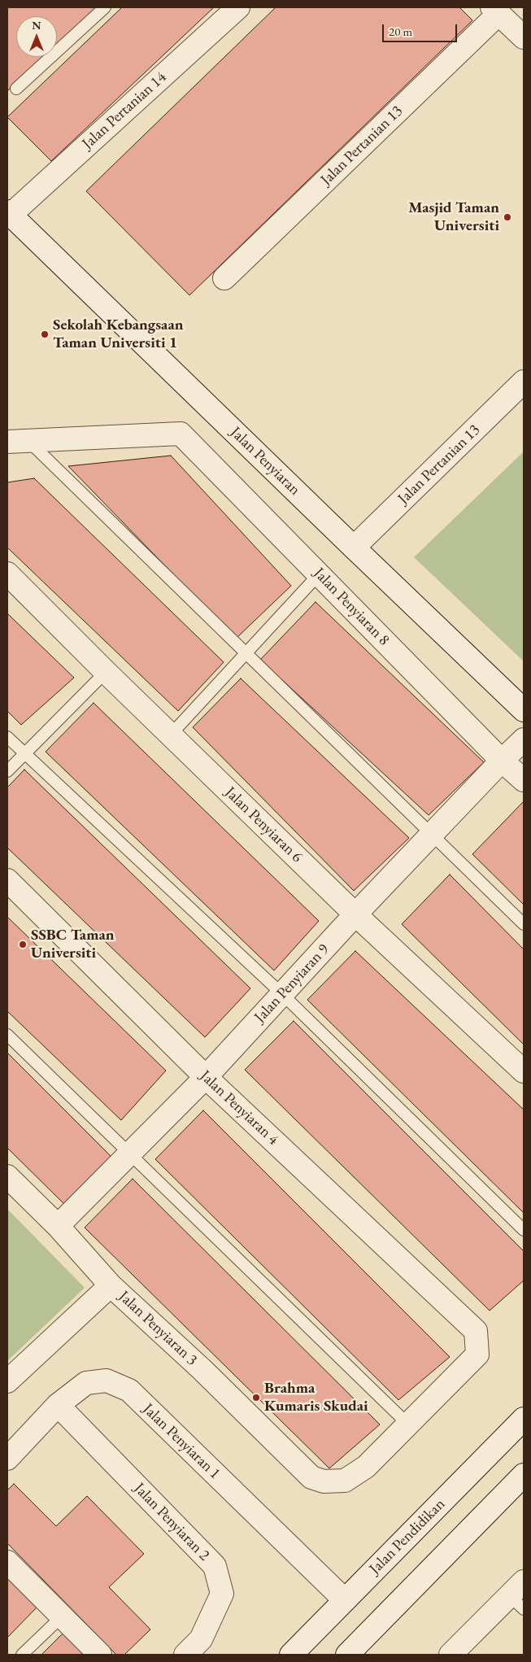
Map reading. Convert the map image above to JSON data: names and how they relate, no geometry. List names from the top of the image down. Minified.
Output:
{"streets":{"street":["Jalan Pertanian 14","Jalan Pertanian 13","Jalan Penyiaran","Jalan Penyiaran 8","Jalan Penyiaran 6","Jalan Penyiaran 9","Jalan Penyiaran 4","Jalan Penyiaran 3","Jalan Penyiaran 1","Jalan Penyiaran 2","Jalan Pendidikan"]},"crossings":[["Jalan Pertanian 14","Jalan Penyiaran"],["Jalan Pertanian 13","Jalan Penyiaran"],["Jalan Penyiaran 8","Jalan Penyiaran 9"],["Jalan Penyiaran 6","Jalan Penyiaran 9"],["Jalan Penyiaran 9","Jalan Penyiaran 4"],["Jalan Penyiaran 9","Jalan Penyiaran 3"],["Jalan Penyiaran 4","Jalan Penyiaran 3"],["Jalan Penyiaran 1","Jalan Penyiaran 2"],["Jalan Penyiaran 1","Jalan Pendidikan"]],"places":["Masjid Taman Universiti","Sekolah Kebangsaan Taman Universiti 1","SSBC Taman Universiti","Brahma Kumaris Skudai"],"scale_bar":"20 m","north":"top"}
